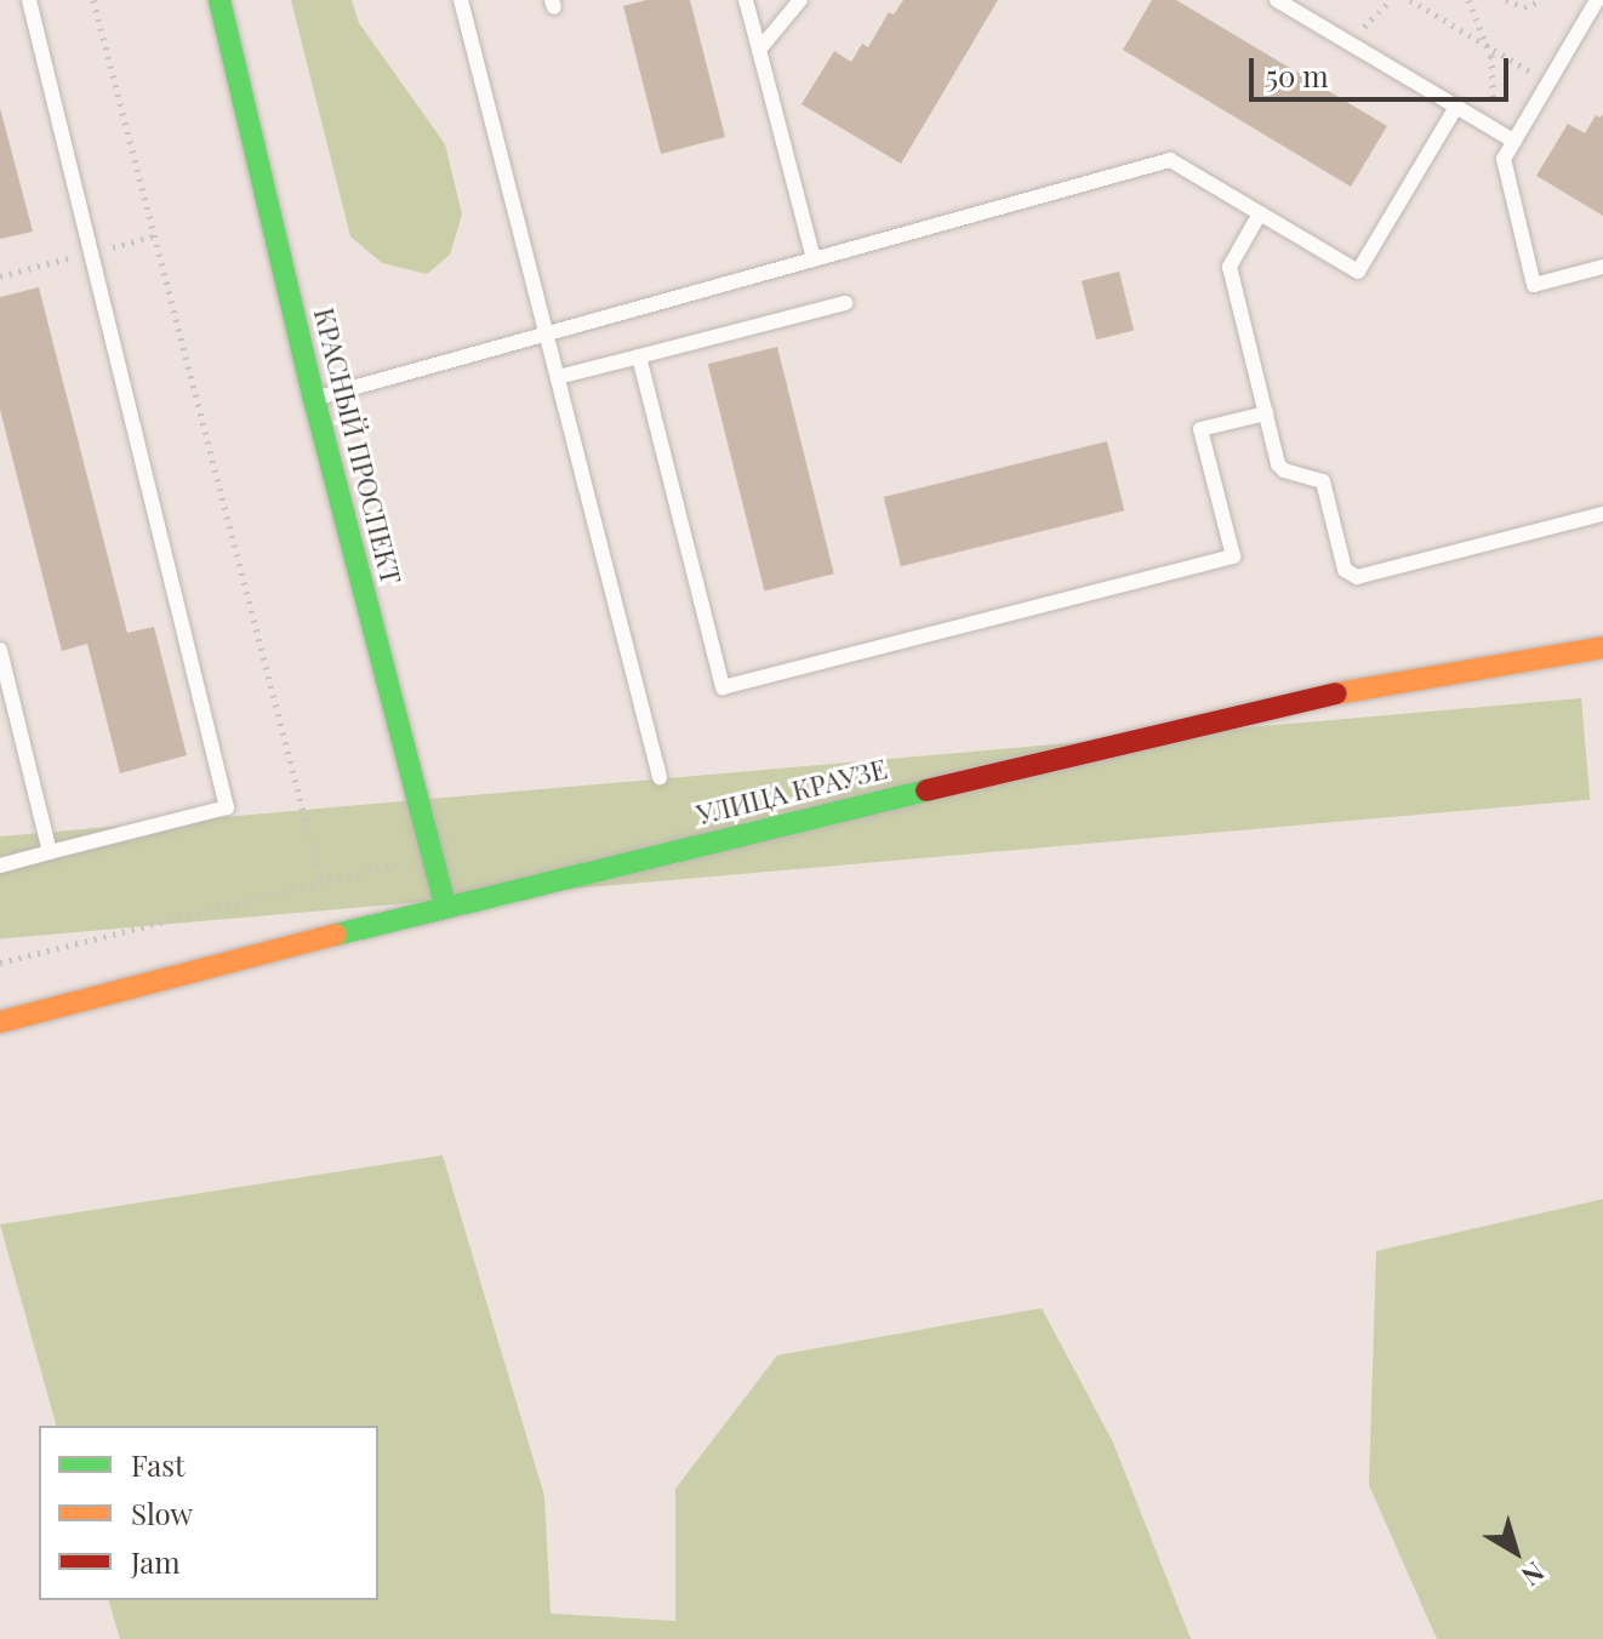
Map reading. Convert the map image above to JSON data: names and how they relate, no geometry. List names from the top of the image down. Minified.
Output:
{"streets":{"main road":["КРАСНЫЙ ПРОСПЕКТ","УЛИЦА КРАУЗЕ"]},"crossings":[["КРАСНЫЙ ПРОСПЕКТ","УЛИЦА КРАУЗЕ"]],"legend":["Fast","Slow","Jam"],"scale_bar":"50 m","north":"bottom right"}
